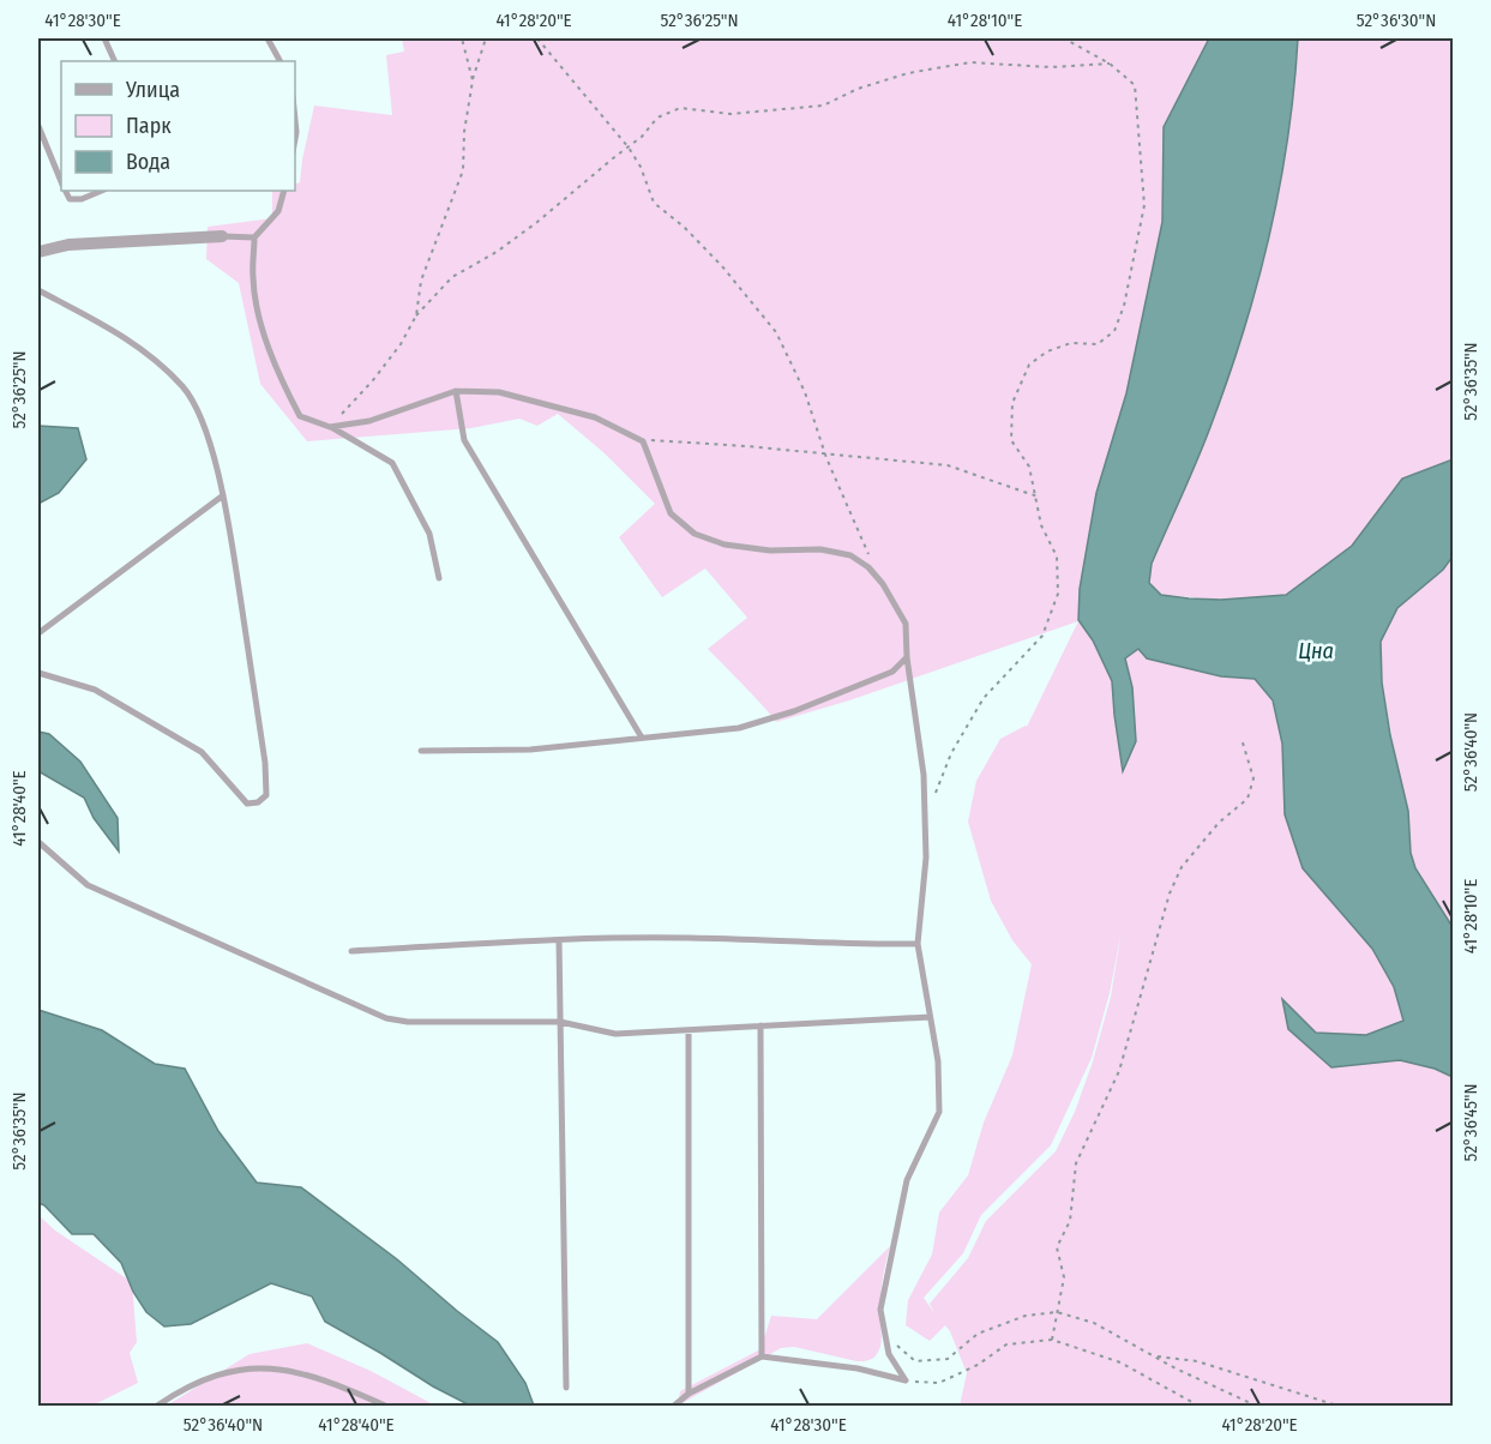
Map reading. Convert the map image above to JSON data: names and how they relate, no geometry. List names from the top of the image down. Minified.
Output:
{"water":["Цна"],"legend":["Улица","Парк","Вода"],"coordinates":["41°28'30\"E","41°28'20\"E","52°36'25\"N","41°28'10\"E","52°36'30\"N","52°36'35\"N","52°36'40\"N","41°28'40\"E","52°36'45\"N"]}
